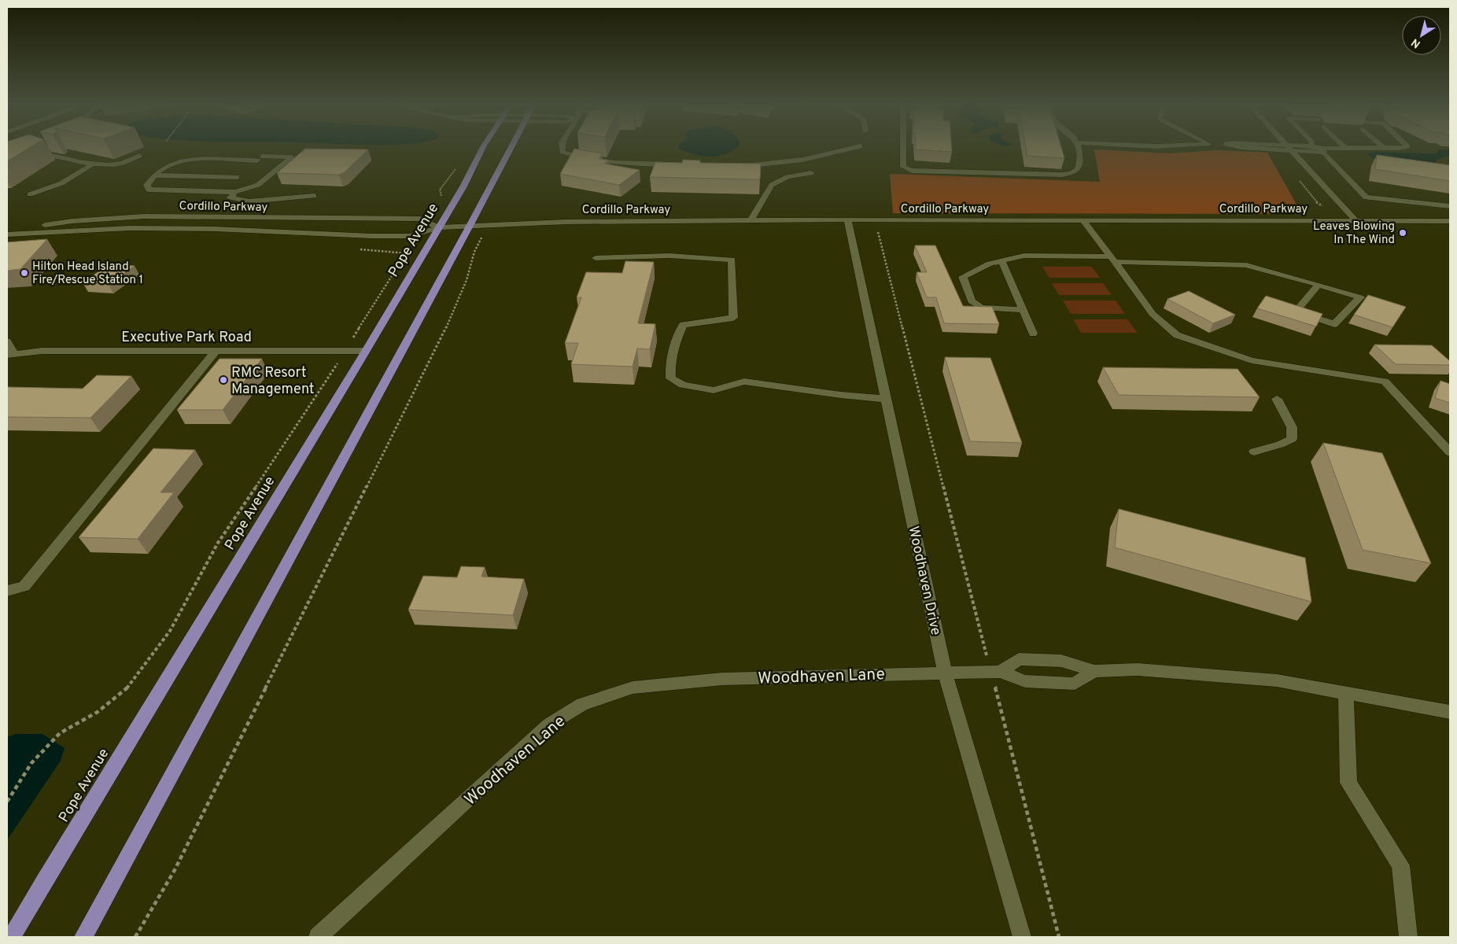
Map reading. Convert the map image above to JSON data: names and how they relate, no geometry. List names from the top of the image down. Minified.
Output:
{"streets":{"main road":["Pope Avenue"],"street":["Cordillo Parkway","Executive Park Road","Woodhaven Drive","Woodhaven Lane"]},"crossings":[["Cordillo Parkway","Pope Avenue"],["Cordillo Parkway","Woodhaven Drive"],["Pope Avenue","Executive Park Road"],["Woodhaven Drive","Woodhaven Lane"]],"places":["Leaves Blowing In The Wind","Hilton Head Island Fire/Rescue Station 1","RMC Resort Management"],"north":"bottom left"}
